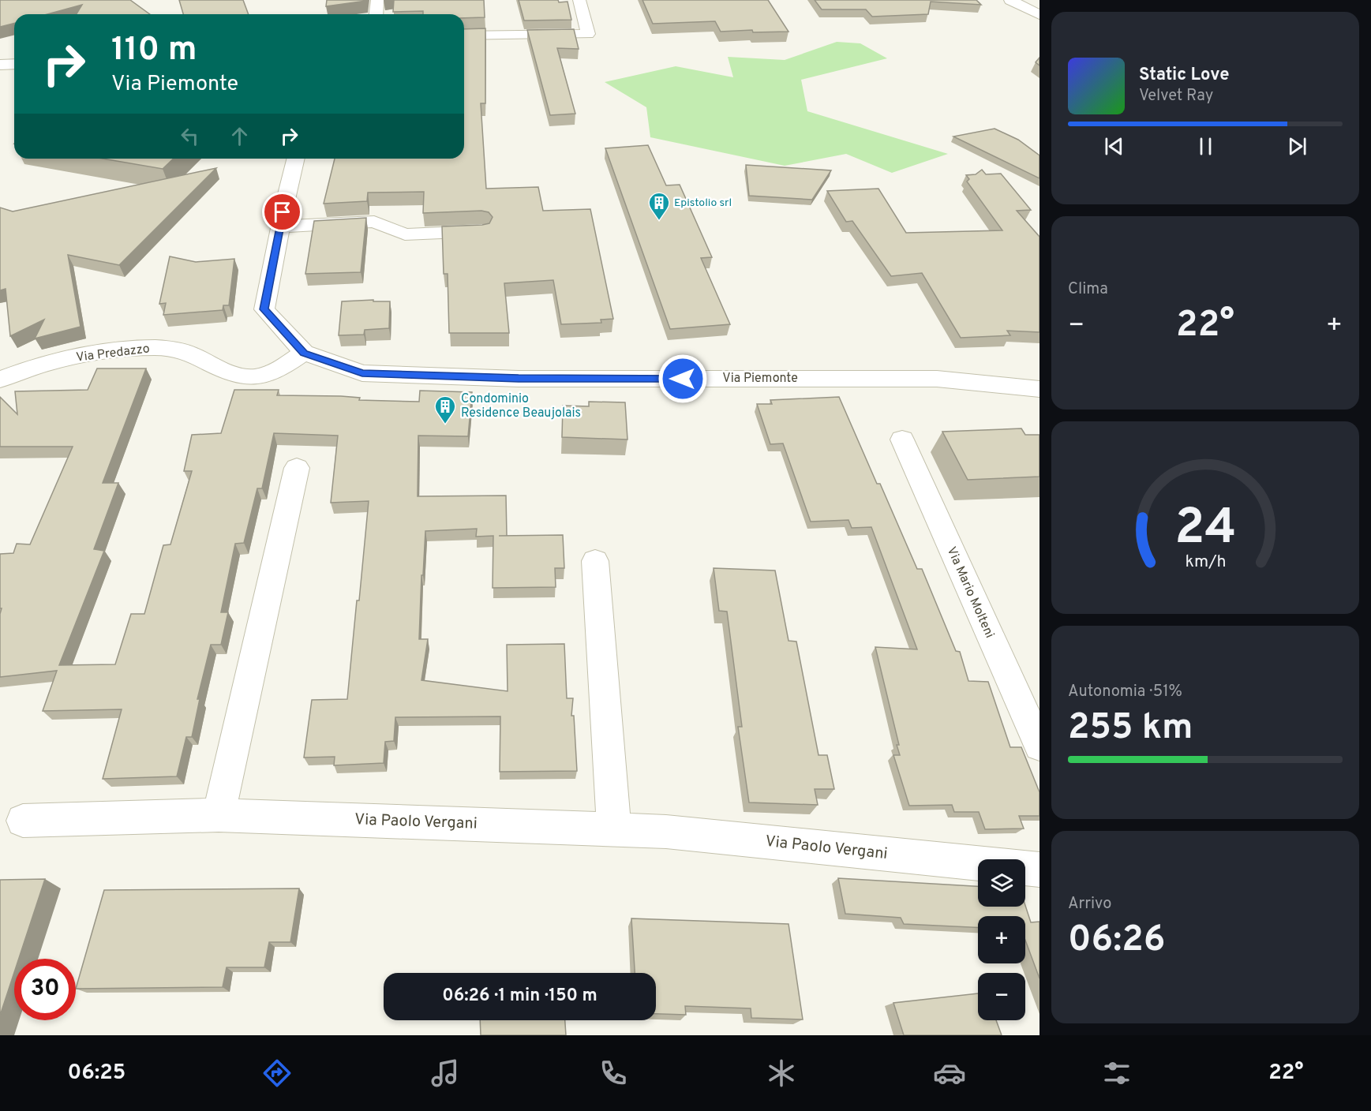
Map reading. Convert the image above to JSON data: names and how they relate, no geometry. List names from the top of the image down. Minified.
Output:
{"streets":{"street":["Via Predazzo","Via Piemonte","Via Mario Molteni","Via Paolo Vergani"]},"crossings":[["Via Predazzo","Via Piemonte"]],"places":{"building":["Epistolio srl","Condominio Residence Beaujolais"]},"page":{"turn":["110 m","Via Piemonte"],"song":["Static Love","Velvet Ray"],"tile":["Clima",["Autonomia · 51%","255 km"],["Arrivo","06:26"]],"heat":["−","22°","+"],"map_buttons":["+","−"],"limit":"30","trip":"06:26 · 1 min · 150 m","tabs":["06:25","22°"],"gauge":["24","km/h"]}}
